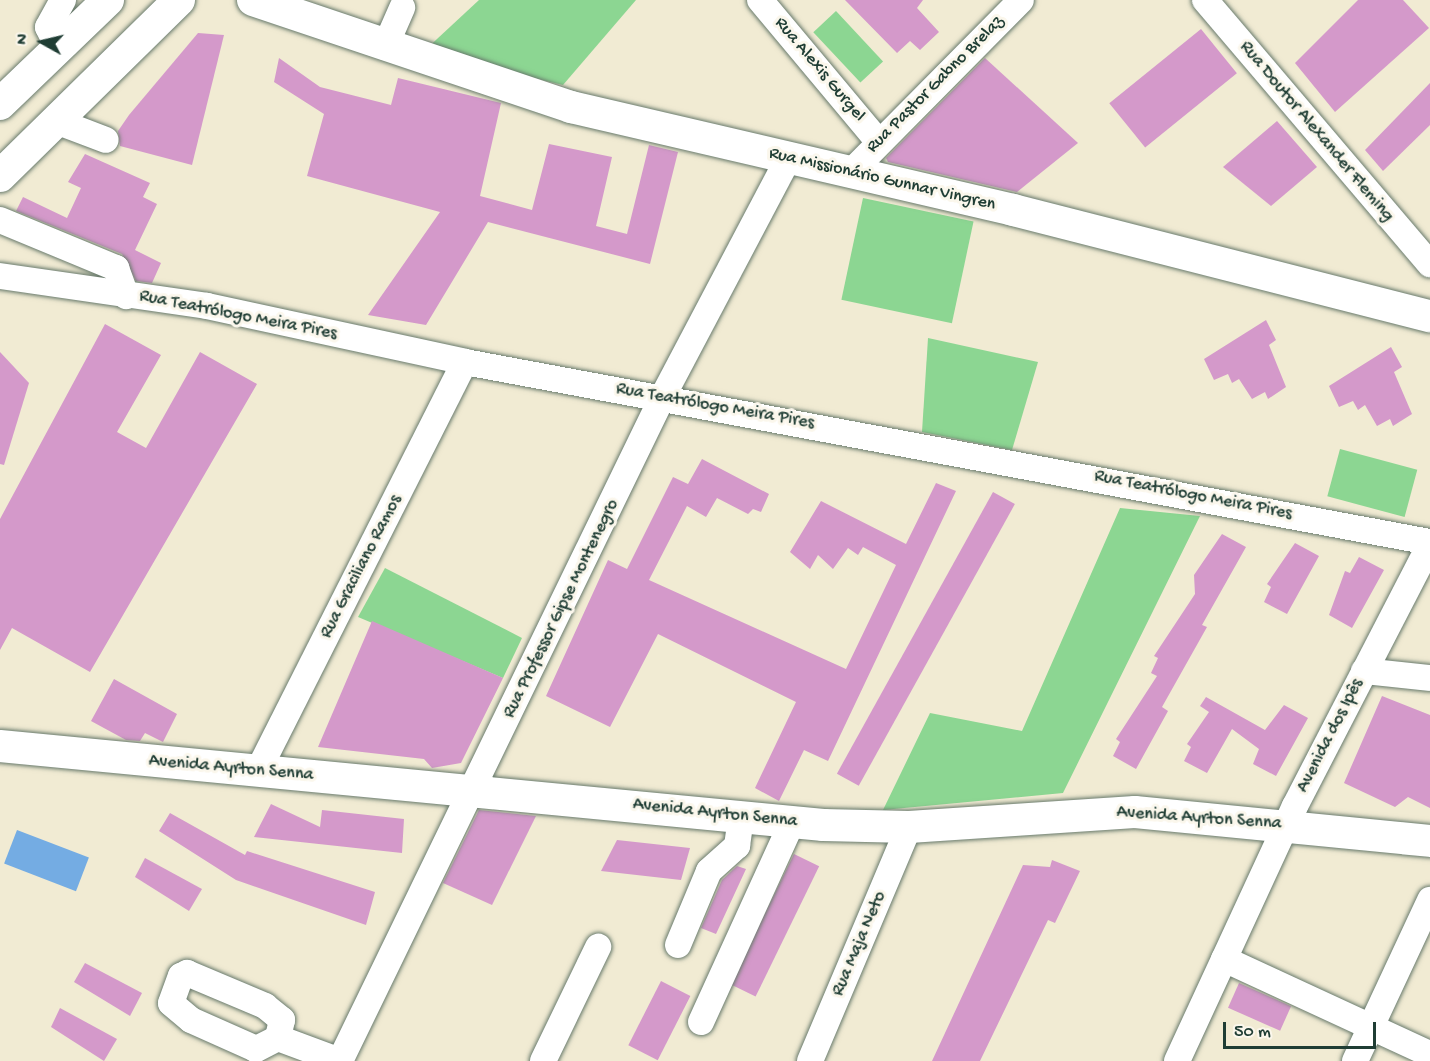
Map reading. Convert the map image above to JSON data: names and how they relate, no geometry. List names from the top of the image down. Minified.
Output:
{"streets":{"main road":["Rua Missionário Gunnar Vingren","Avenida Ayrton Senna"],"street":["Rua Alexis Gurgel","Rua Pastor Gabno Brelaz","Rua Doutor Alexander Fleming","Rua Teatrólogo Meira Pires","Rua Graciliano Ramos","Rua Professor Gipse Montenegro","Avenida dos Ipês","Rua Maja Neto"]},"crossings":[["Rua Alexis Gurgel","Rua Pastor Gabno Brelaz"],["Rua Pastor Gabno Brelaz","Rua Missionário Gunnar Vingren"],["Rua Missionário Gunnar Vingren","Rua Professor Gipse Montenegro"],["Rua Teatrólogo Meira Pires","Rua Graciliano Ramos"],["Rua Teatrólogo Meira Pires","Rua Professor Gipse Montenegro"],["Rua Teatrólogo Meira Pires","Avenida dos Ipês"],["Rua Graciliano Ramos","Avenida Ayrton Senna"],["Rua Professor Gipse Montenegro","Avenida Ayrton Senna"],["Avenida dos Ipês","Avenida Ayrton Senna"],["Avenida Ayrton Senna","Rua Maja Neto"]],"scale_bar":"50 m","north":"left"}
